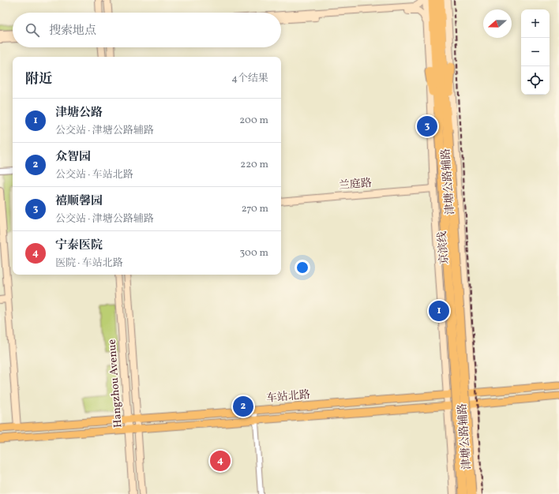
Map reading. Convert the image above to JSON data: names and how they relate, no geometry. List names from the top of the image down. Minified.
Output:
{"streets":{"highway":["京滨线"],"main road":["津塘公路辅路","兰庭路","Hangzhou Avenue","车站北路"]},"crossings":[["津塘公路辅路","兰庭路"],["津塘公路辅路","车站北路"],["Hangzhou Avenue","车站北路"]],"north":"left","page":{"map_buttons":["+","−"],"search":"搜索地点","heading":["附近","4个结果"],"list":[{"mark":"1","name":"津塘公路","note":"公交站 · 津塘公路辅路","value":"200 m"},{"mark":"2","name":"众智园","note":"公交站 · 车站北路","value":"220 m"},{"mark":"3","name":"禧顺馨园","note":"公交站 · 津塘公路辅路","value":"270 m"},{"mark":"4","name":"宁泰医院","note":"医院 · 车站北路","value":"300 m"}],"pins":["3","1","2","4"]}}
